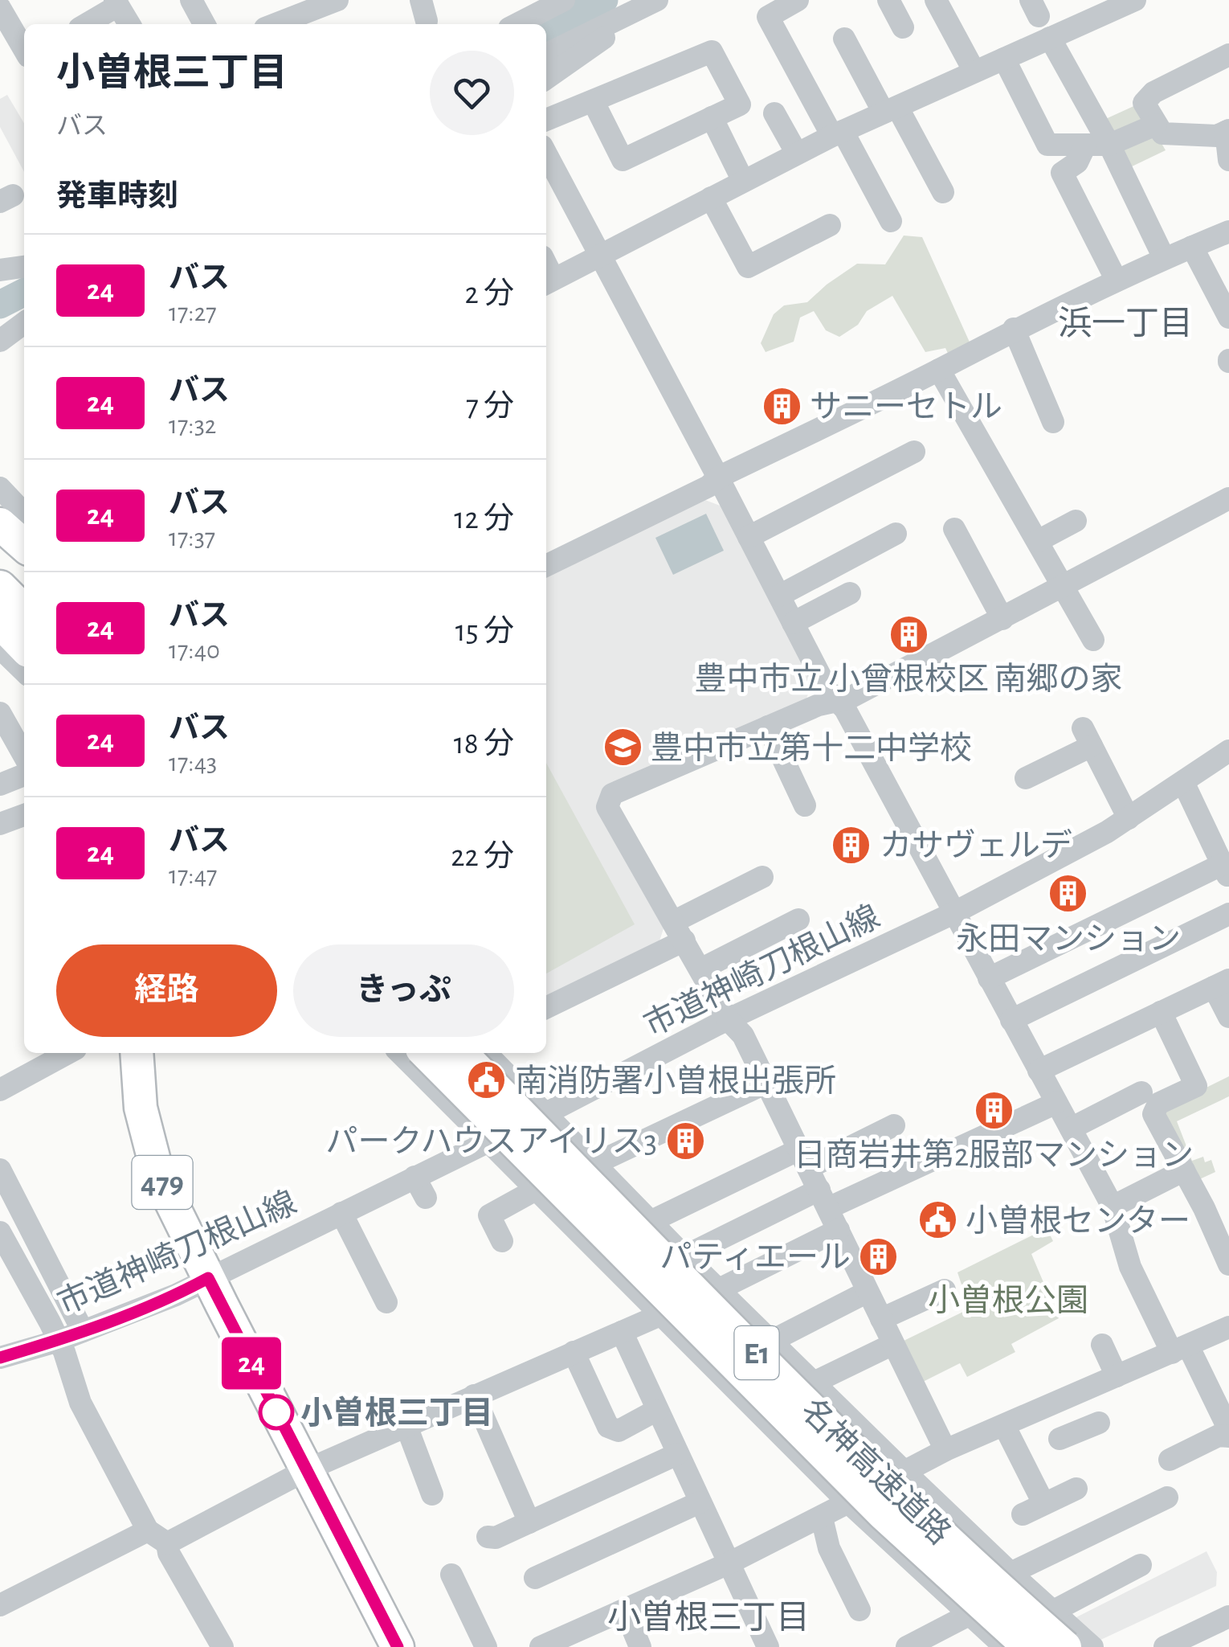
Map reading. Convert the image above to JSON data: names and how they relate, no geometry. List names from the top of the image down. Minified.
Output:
{"streets":{"highway":["479","E1","名神高速道路"],"street":["市道神崎刀根山線"]},"crossings":[["市道神崎刀根山線","479"]],"districts":["浜一丁目","小曽根三丁目"],"parks":["小曽根公園"],"places":{"building":["サニーセトル","豊中市立 小曾根校区 南郷の家","カサヴェルデ","永田マンション","日商岩井第2服部マンション","パークハウスアイリス3","パティエール"],"school or university":["豊中市立第十二中学校"],"public building":["南消防署小曽根出張所","小曽根センター"],"other":["小曽根三丁目"]},"lines":["bus line 24"],"page":{"on_map":"24","heading":[["小曽根三丁目","バス"],"発車時刻"],"list":[{"mark":"24","name":"バス","note":"17:27","value":"2 分"},{"mark":"24","name":"バス","note":"17:32","value":"7 分"},{"mark":"24","name":"バス","note":"17:37","value":"12 分"},{"mark":"24","name":"バス","note":"17:40","value":"15 分"},{"mark":"24","name":"バス","note":"17:43","value":"18 分"},{"mark":"24","name":"バス","note":"17:47","value":"22 分"}],"buttons":["経路","きっぷ"]}}
